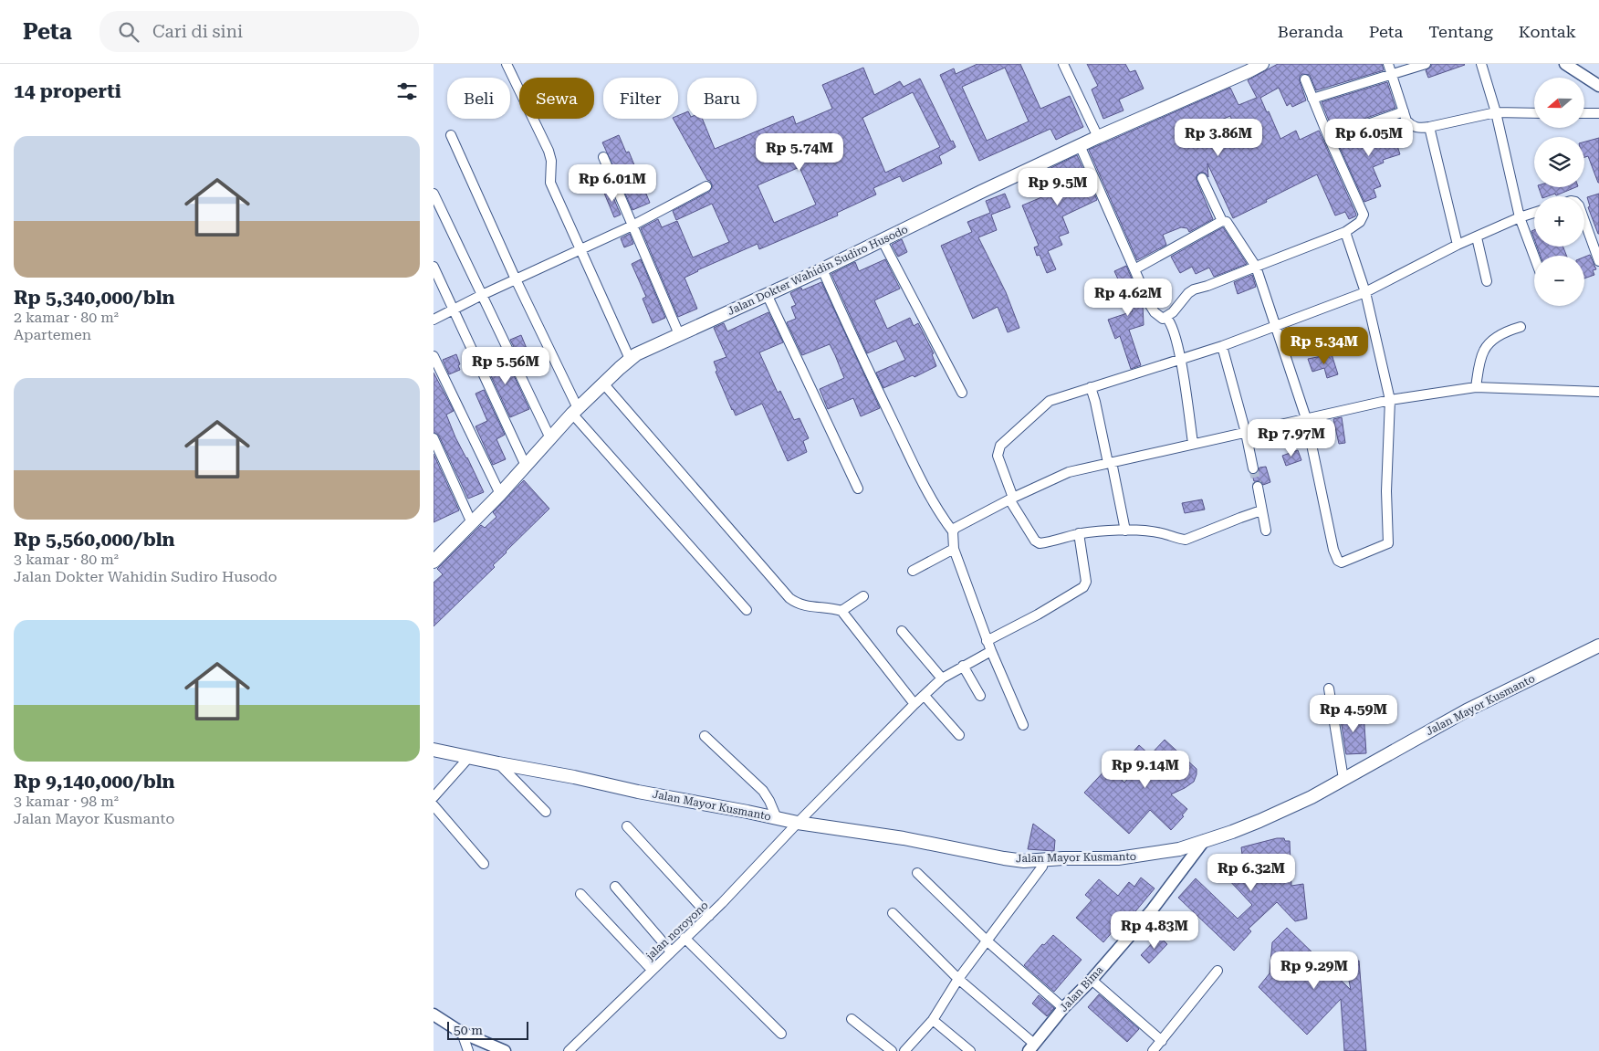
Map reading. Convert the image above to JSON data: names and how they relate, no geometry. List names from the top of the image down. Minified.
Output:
{"streets":{"main road":["Jalan Dokter Wahidin Sudiro Husodo","Jalan Mayor Kusmanto"],"street":["jalan noroyono","Jalan Bima"]},"crossings":[["Jalan Mayor Kusmanto","jalan noroyono"],["Jalan Mayor Kusmanto","Jalan Bima"]],"scale_bar":"50 m","north":"left","page":{"header":"Peta","search":"Cari di sini","nav":["Beranda","Peta","Tentang","Kontak"],"heading":"14 properti","map_buttons":["+","−"],"chip":["Beli","Sewa","Filter","Baru"],"list":[{"name":"Rp 5,340,000/bln","note":"2 kamar · 80 m² · Apartemen"},{"name":"Rp 5,560,000/bln","note":"3 kamar · 80 m² · Jalan Dokter Wahidin Sudiro Husodo"},{"name":"Rp 9,140,000/bln","note":"3 kamar · 98 m² · Jalan Mayor Kusmanto"}],"price":["Rp 3.86M","Rp 6.05M","Rp 5.74M","Rp 6.01M","Rp 9.5M","Rp 4.62M","Rp 5.34M","Rp 5.56M","Rp 7.97M","Rp 4.59M","Rp 9.14M","Rp 6.32M","Rp 4.83M","Rp 9.29M"],"scale":"50 m"}}
